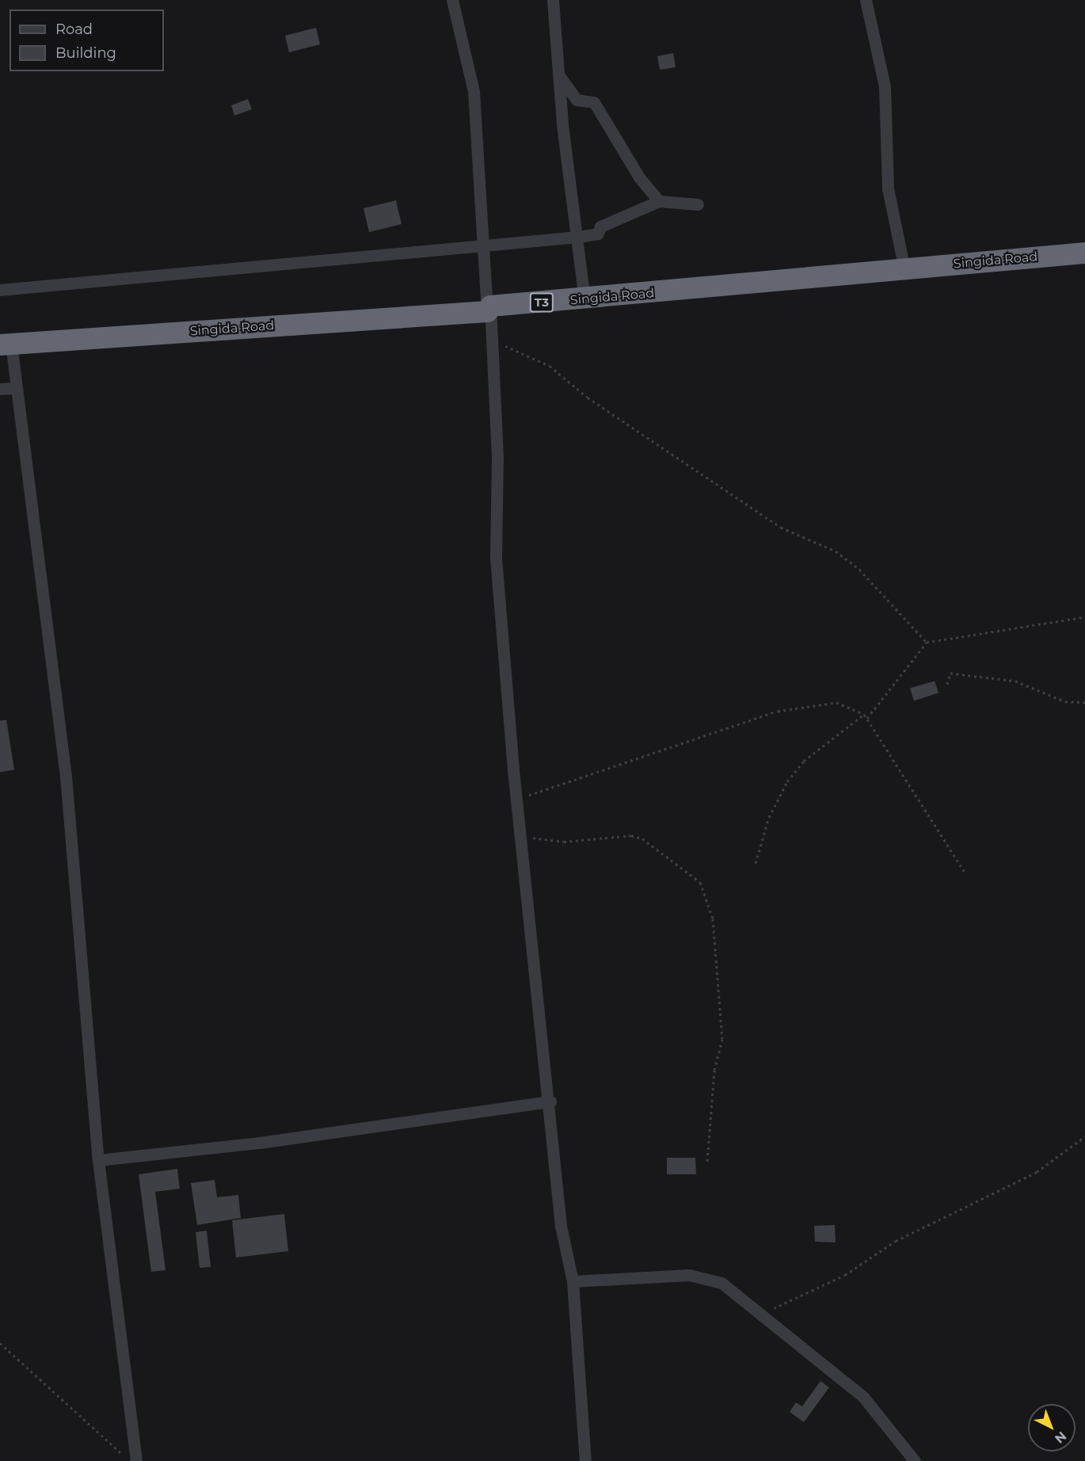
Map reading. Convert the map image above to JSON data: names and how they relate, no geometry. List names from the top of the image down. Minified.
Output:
{"streets":{"highway":["Singida Road","T3"]},"legend":["Road","Building"],"north":"bottom right"}
